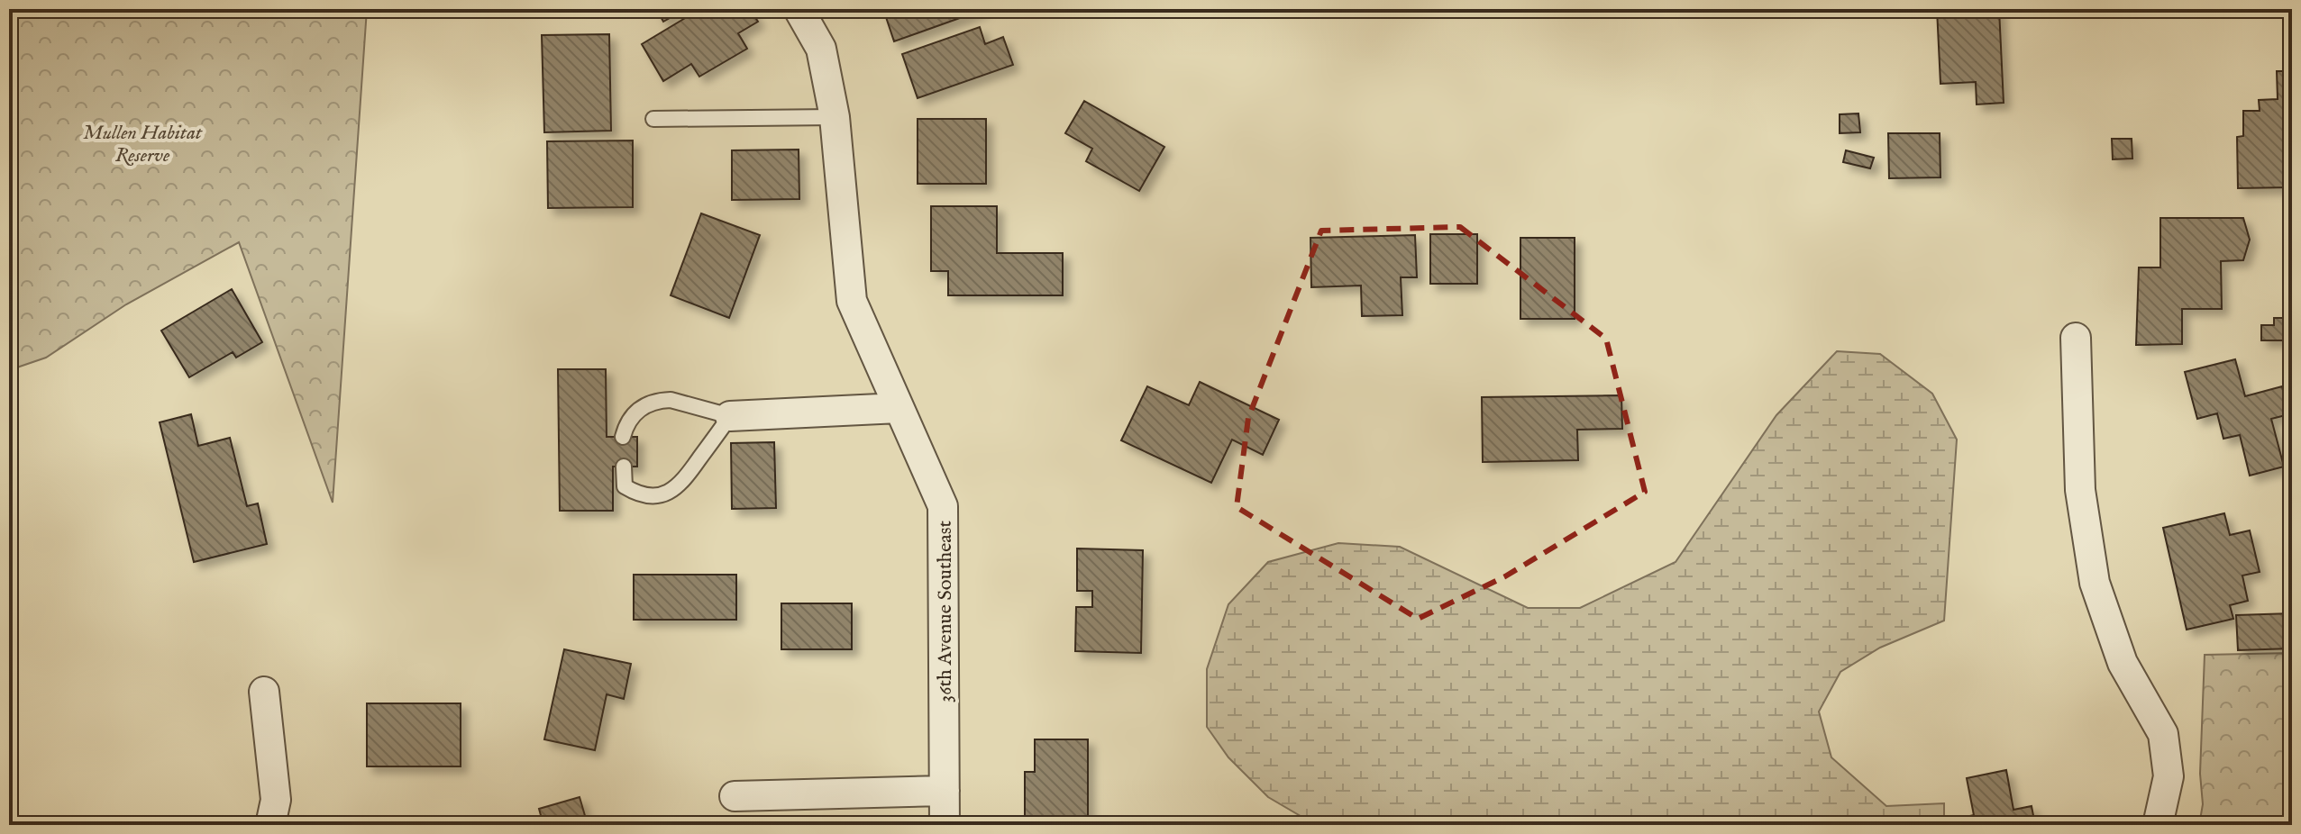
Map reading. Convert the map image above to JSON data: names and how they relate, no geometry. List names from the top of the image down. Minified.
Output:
{"streets":{"street":["36th Avenue Southeast"]},"parks":["Mullen Habitat Reserve"]}
